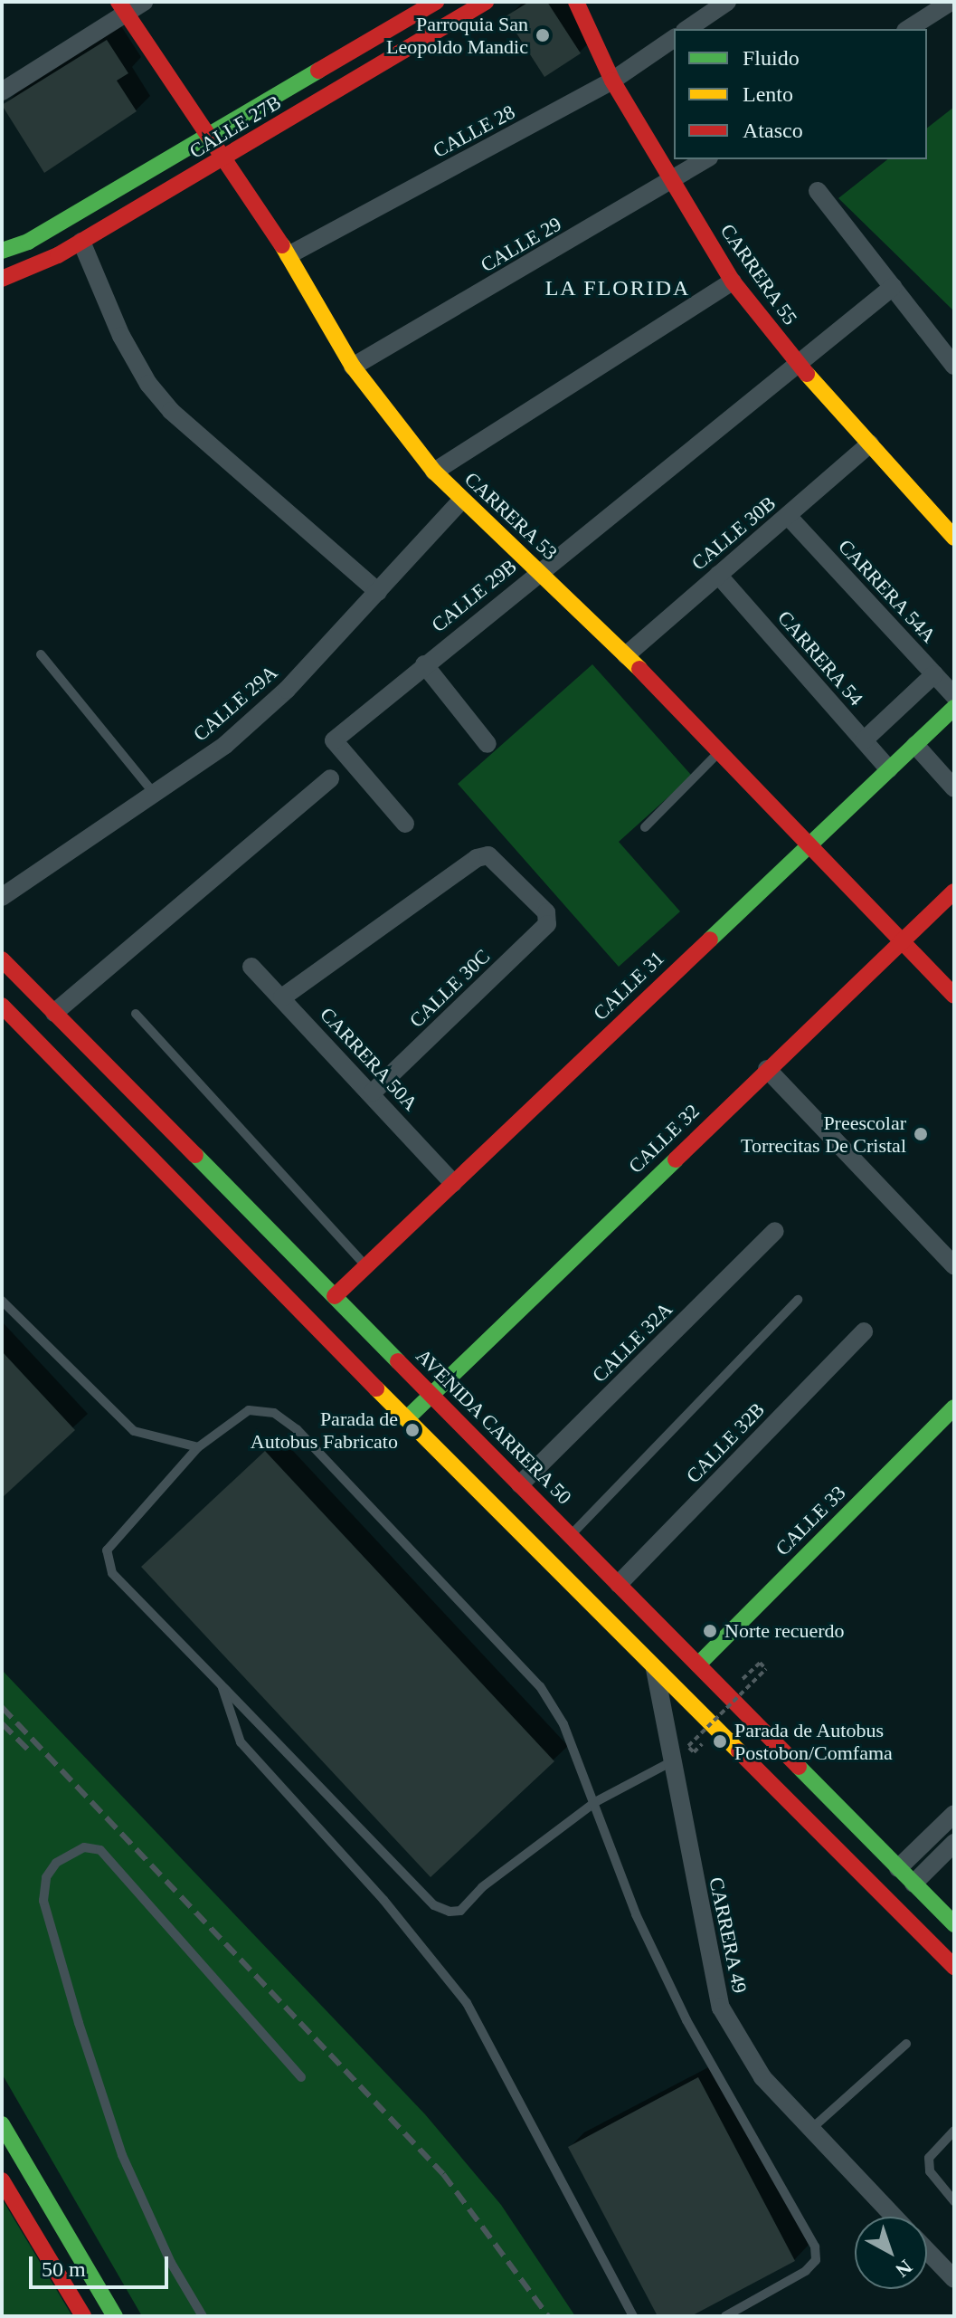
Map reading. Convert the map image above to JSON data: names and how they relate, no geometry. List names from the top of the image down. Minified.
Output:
{"streets":{"main road":["CALLE 27B","CARRERA 55","CARRERA 53","CALLE 31","CALLE 32","AVENIDA CARRERA 50","CALLE 33"],"street":["CALLE 28","CALLE 29","CALLE 30B","CARRERA 54A","CALLE 29B","CARRERA 54","CALLE 29A","CALLE 30C","CARRERA 50A","CALLE 32A","CALLE 32B","CARRERA 49"]},"crossings":[["CALLE 27B","CARRERA 53"],["CALLE 28","CARRERA 55"],["CALLE 28","CARRERA 53"],["CALLE 29","CARRERA 55"],["CALLE 29","CARRERA 53"],["CARRERA 55","CALLE 30B"],["CARRERA 55","CALLE 29B"],["CARRERA 53","CALLE 30B"],["CARRERA 53","CALLE 29B"],["CARRERA 53","CALLE 29A"],["CARRERA 53","CALLE 31"],["CARRERA 53","CALLE 32"],["CALLE 30B","CARRERA 54A"],["CALLE 30B","CARRERA 54"],["CARRERA 54","CALLE 31"],["CALLE 31","CARRERA 50A"],["CALLE 31","AVENIDA CARRERA 50"],["CALLE 30C","CARRERA 50A"],["CALLE 32","AVENIDA CARRERA 50"],["CALLE 32A","AVENIDA CARRERA 50"],["AVENIDA CARRERA 50","CALLE 32B"],["AVENIDA CARRERA 50","CALLE 33"]],"districts":["LA FLORIDA"],"places":["Parroquia San Leopoldo Mandic","Preescolar Torrecitas De Cristal","Parada de Autobus Fabricato","Norte recuerdo","Parada de Autobus Postobon/Comfama"],"legend":["Fluido","Lento","Atasco"],"scale_bar":"50 m","north":"bottom right"}
